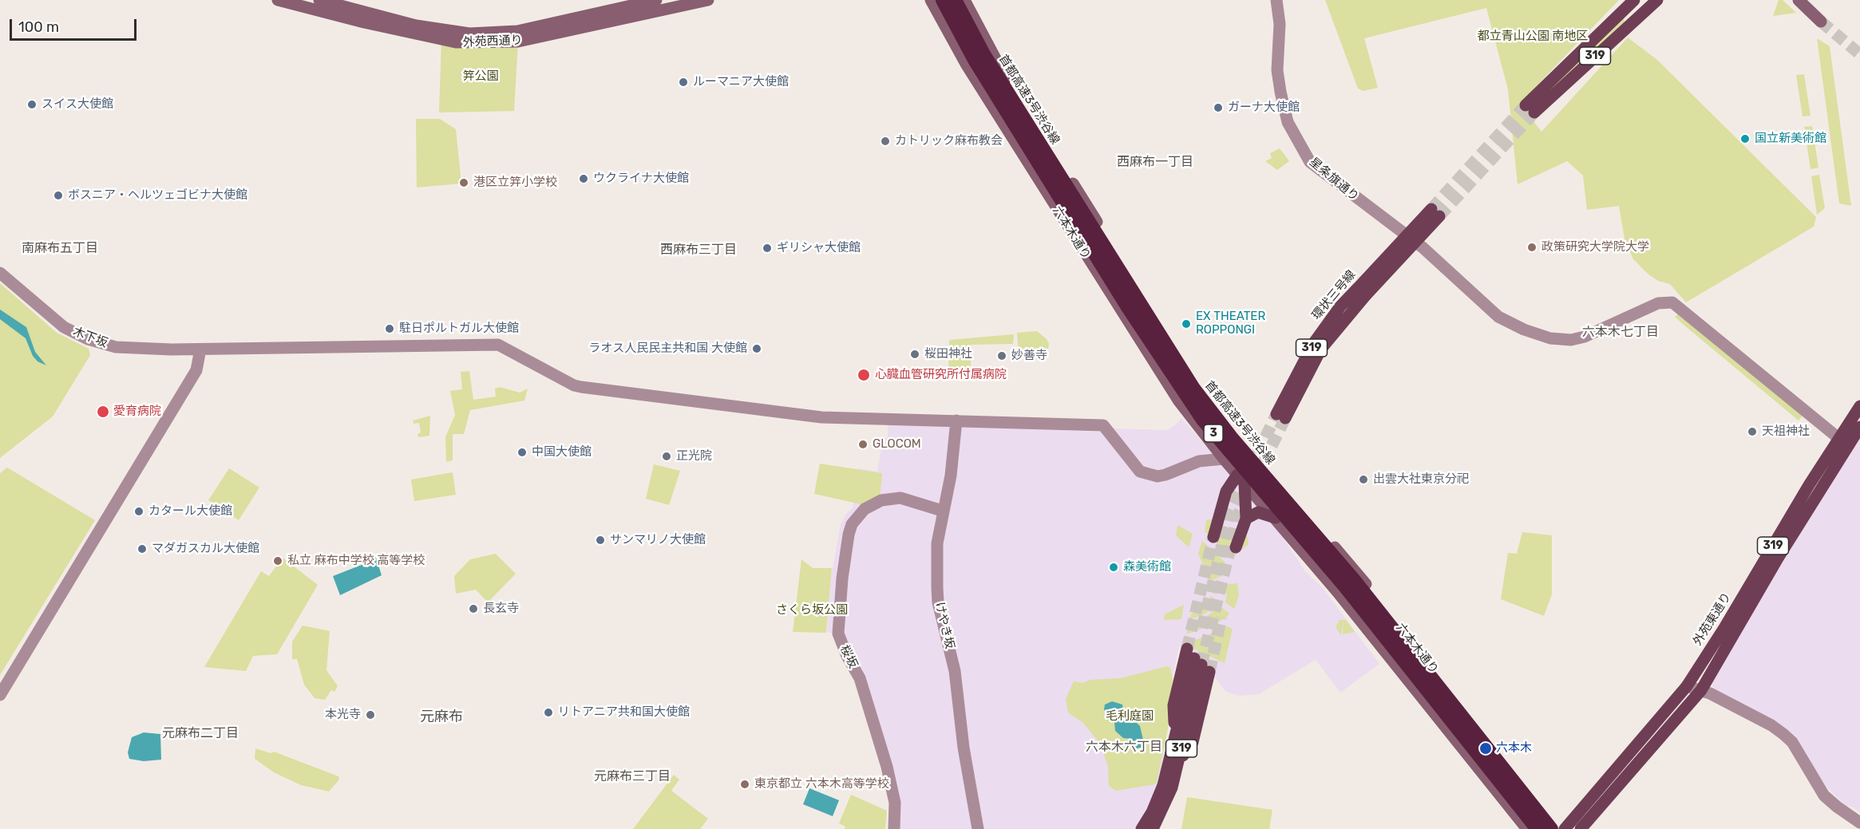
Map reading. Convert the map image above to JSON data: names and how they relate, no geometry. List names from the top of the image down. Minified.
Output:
{"streets":{"highway":["首都高速3号渋谷線","3"],"main road":["外苑西通り","319","六本木通り","環状三号線","外苑東通り"],"street":["星条旗通り","木下坂","けやき坂","桜坂"]},"crossings":[["星条旗通り","外苑東通り"],["六本木通り","木下坂"],["木下坂","けやき坂"],["けやき坂","桜坂"]],"districts":["西麻布一丁目","南麻布五丁目","西麻布三丁目","六本木七丁目","元麻布","元麻布二丁目","六本木六丁目","元麻布三丁目"],"parks":["都立青山公園 南地区","笄公園","さくら坂公園","毛利庭園"],"places":["ルーマニア大使館","スイス大使館","ガーナ大使館","国立新美術館","カトリック麻布教会","ウクライナ大使館","港区立笄小学校","ボスニア・ヘルツェゴビナ大使館","政策研究大学院大学","ギリシャ大使館","EX THEATER ROPPONGI","駐日ポルトガル大使館","ラオス人民民主共和国 大使館","桜田神社","妙善寺","心臓血管研究所付属病院","愛育病院","天祖神社","GLOCOM","中国大使館","正光院","出雲大社東京分祀","カタール大使館","サンマリノ大使館","マダガスカル大使館","私立 麻布中学校 高等学校","森美術館","長玄寺","リトアニア共和国大使館","本光寺","六本木","東京都立 六本木高等学校"],"scale_bar":"100 m"}
